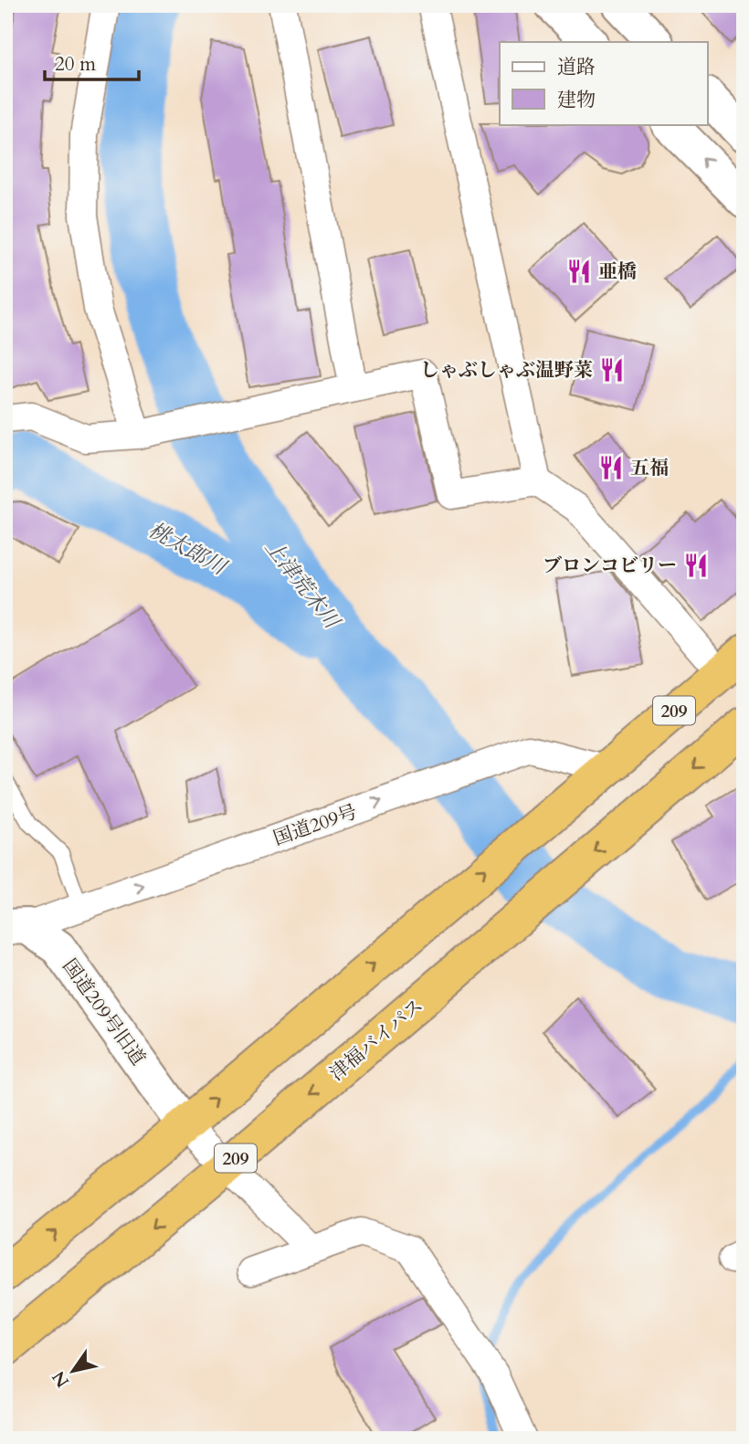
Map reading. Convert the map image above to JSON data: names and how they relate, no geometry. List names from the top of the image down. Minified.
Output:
{"streets":{"highway":["209","津福バイパス"],"street":["国道209号","国道209号旧道"]},"crossings":[["209","国道209号"],["209","国道209号旧道"],["国道209号","国道209号旧道"]],"one_way":["国道209号"],"water":["桃太郎川","上津荒木川"],"places":{"restaurant":["亜橋","しゃぶしゃぶ温野菜","五福","ブロンコビリー"]},"legend":["道路","建物"],"scale_bar":"20 m","north":"bottom left"}
